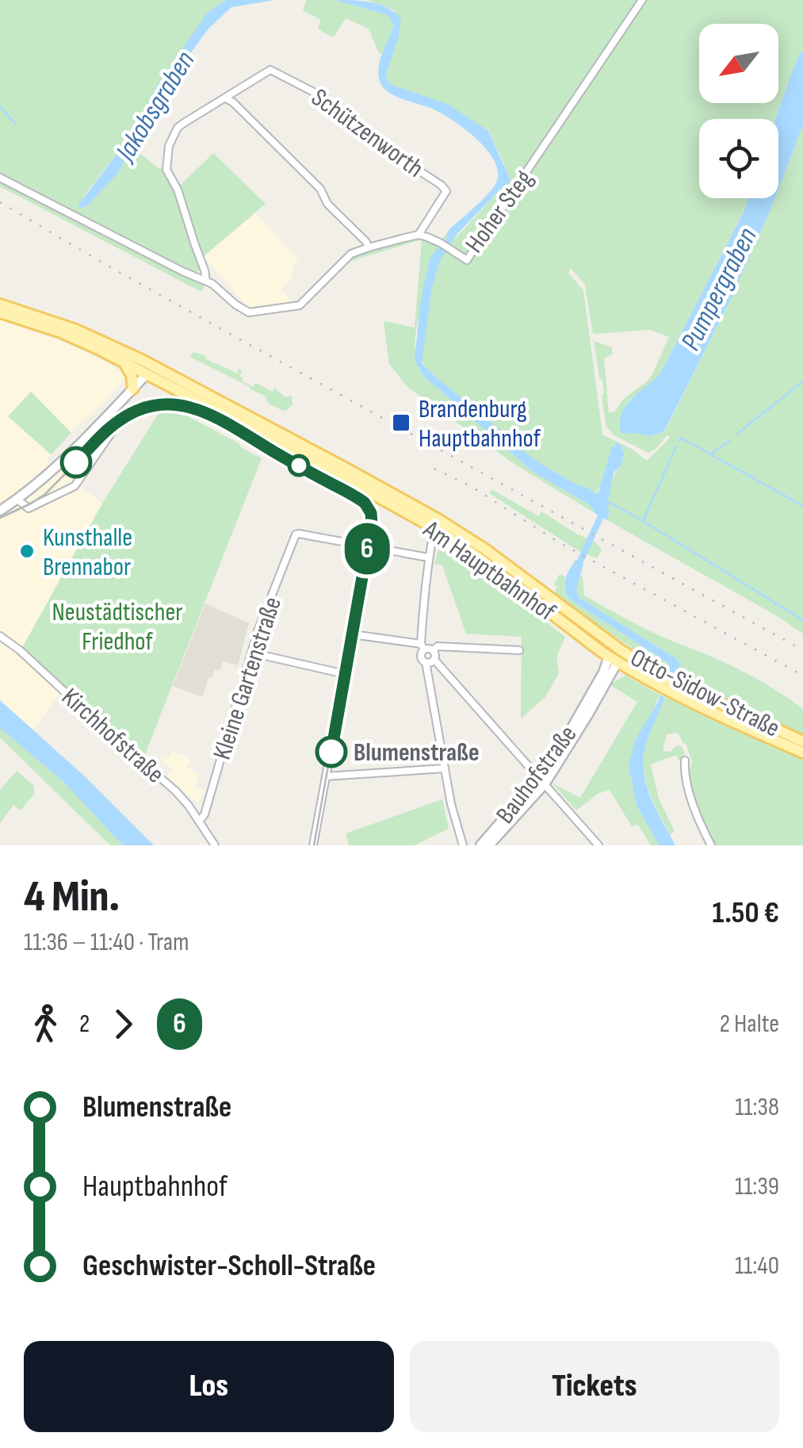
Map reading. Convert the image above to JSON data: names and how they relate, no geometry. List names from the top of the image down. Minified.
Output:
{"streets":{"main road":["Am Hauptbahnhof","Otto-Sidow-Straße"],"street":["Schützenworth","Hoher Steg","Kleine Gartenstraße","Kirchhofstraße","Bauhofstraße"]},"crossings":[["Schützenworth","Hoher Steg"],["Am Hauptbahnhof","Otto-Sidow-Straße"],["Am Hauptbahnhof","Bauhofstraße"],["Kleine Gartenstraße","Kirchhofstraße"],["Otto-Sidow-Straße","Bauhofstraße"]],"water":["Jakobsgraben","Pumpergraben"],"parks":["Neustädtischer Friedhof"],"places":{"transit":["Brandenburg Hauptbahnhof"],"other":["Kunsthalle Brennabor","Blumenstraße"]},"lines":["tram line 6"],"north":"bottom left","page":{"on_map":"6","heading":["4 Min.","11:36 – 11:40 · Tram","1.50 €"],"legs":["2","6","2 Halte"],"list":[{"name":"Blumenstraße","value":"11:38"},{"name":"Hauptbahnhof","value":"11:39"},{"name":"Geschwister-Scholl-Straße","value":"11:40"}],"buttons":["Los","Tickets"]}}
